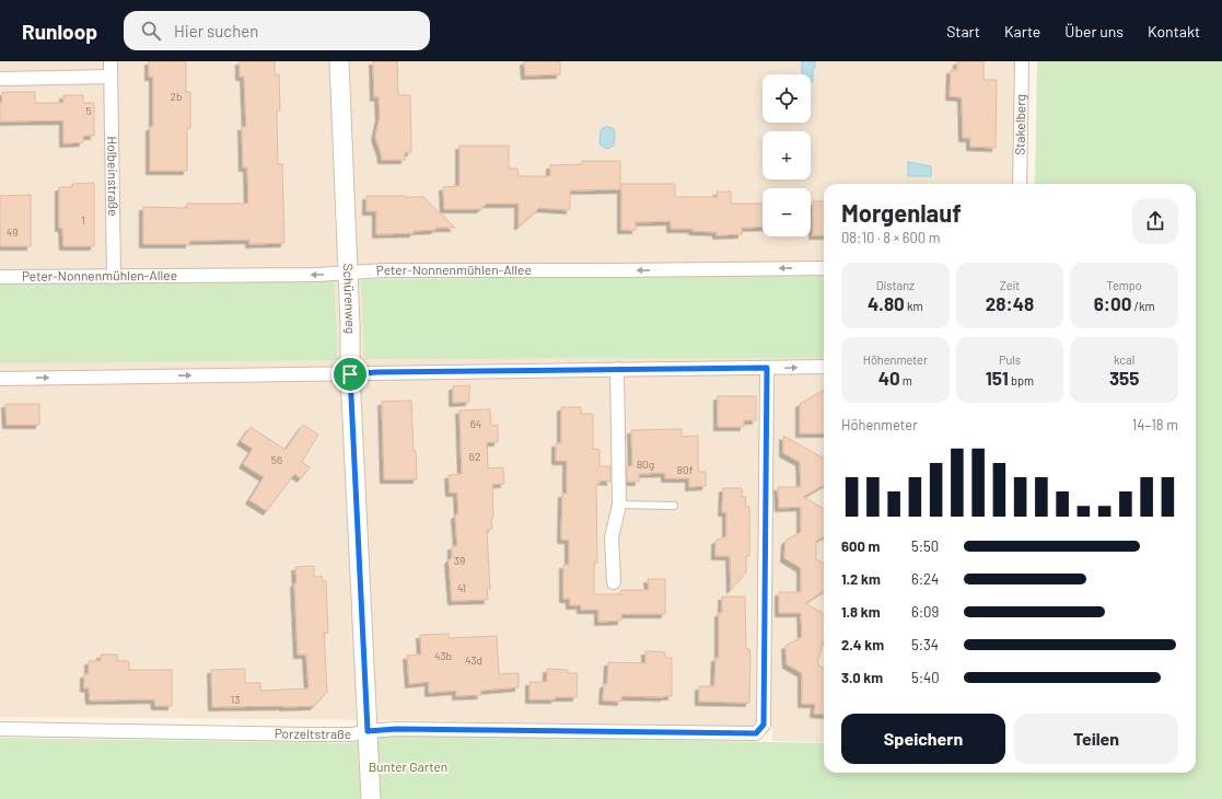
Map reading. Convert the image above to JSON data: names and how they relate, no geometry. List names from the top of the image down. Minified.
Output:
{"streets":{"main road":["Schürenweg"],"street":["Stakelberg","Holbeinstraße","Peter-Nonnenmühlen-Allee","Porzeltstraße"]},"crossings":[["Holbeinstraße","Peter-Nonnenmühlen-Allee"],["Peter-Nonnenmühlen-Allee","Schürenweg"],["Schürenweg","Porzeltstraße"]],"parks":["Bunter Garten"],"house_numbers":["2b","5","1","49","64","62","56","80g","80f","39","41","43b","43d","13"],"page":{"header":"Runloop","search":"Hier suchen","nav":["Start","Karte","Über uns","Kontakt"],"map_buttons":["+","−"],"heading":["Morgenlauf","08:10 · 8 × 600 m"],"stats":[["Distanz","4.80 km"],["Zeit","28:48"],["Tempo","6:00 /km"],["Höhenmeter","40 m"],["Puls","151 bpm"],["kcal","355"]],"chart":["Höhenmeter","14–18 m"],"list":[{"name":"600 m","note":"5:50"},{"name":"1.2 km","note":"6:24"},{"name":"1.8 km","note":"6:09"},{"name":"2.4 km","note":"5:34"},{"name":"3.0 km","note":"5:40"}],"buttons":["Speichern","Teilen"]}}
